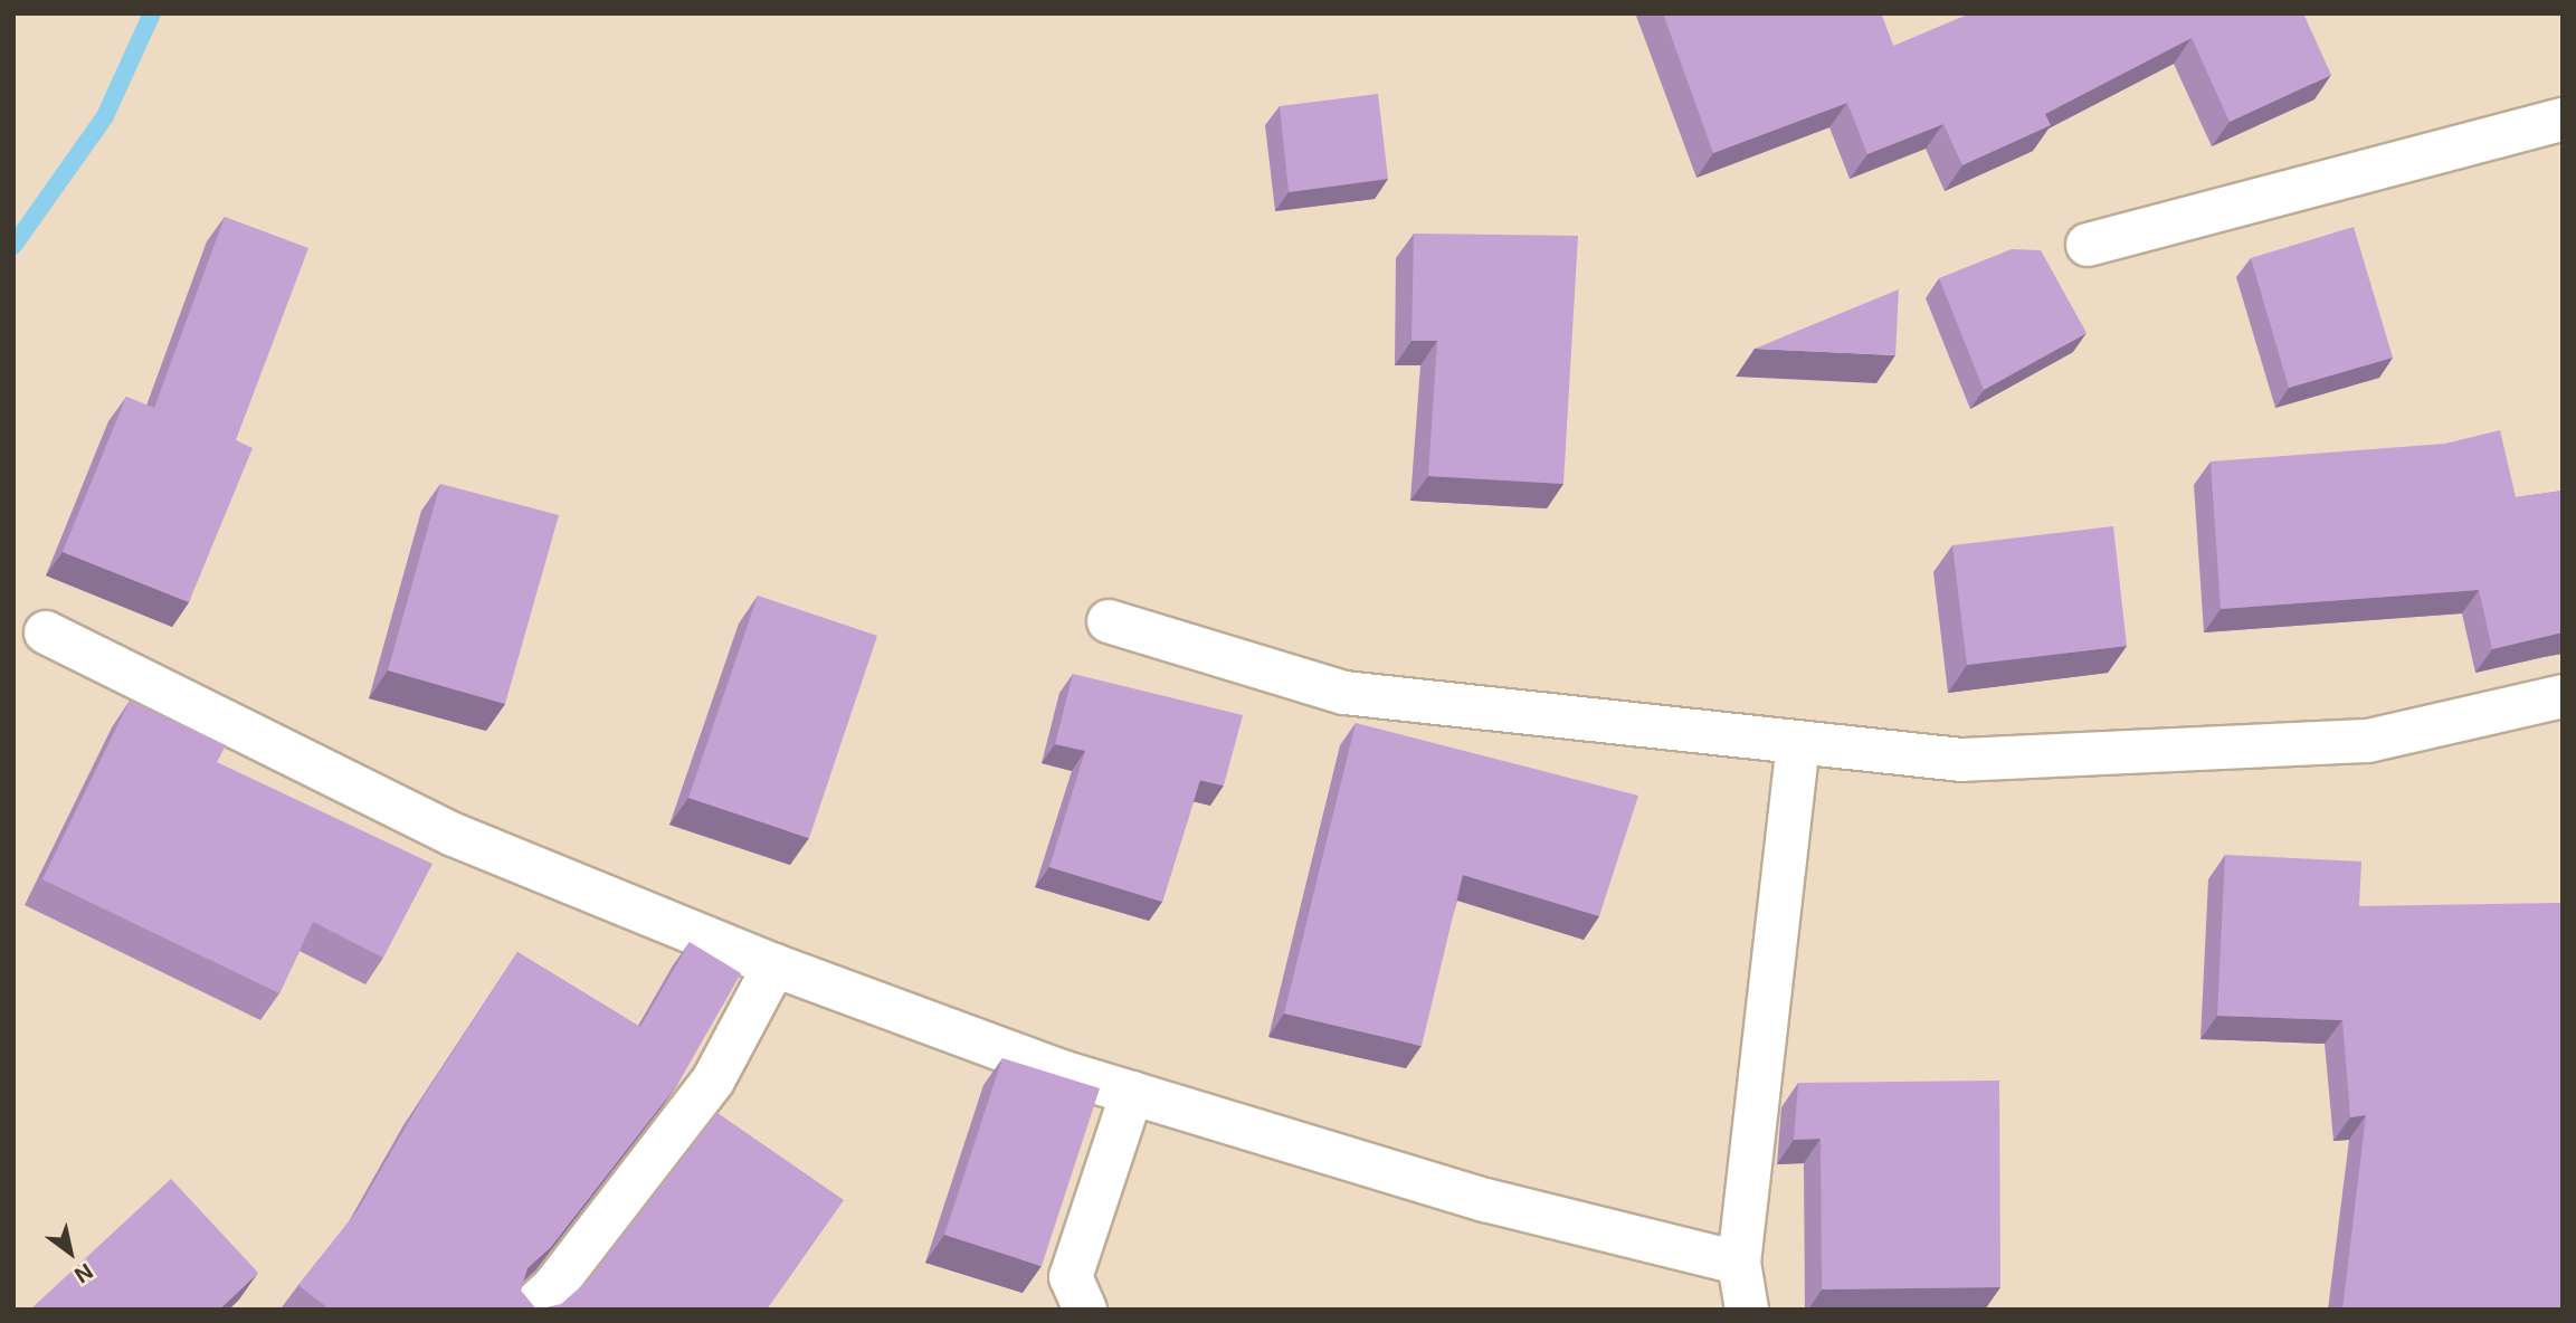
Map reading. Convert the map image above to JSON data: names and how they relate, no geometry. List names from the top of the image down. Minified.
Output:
{"north":"bottom right"}
